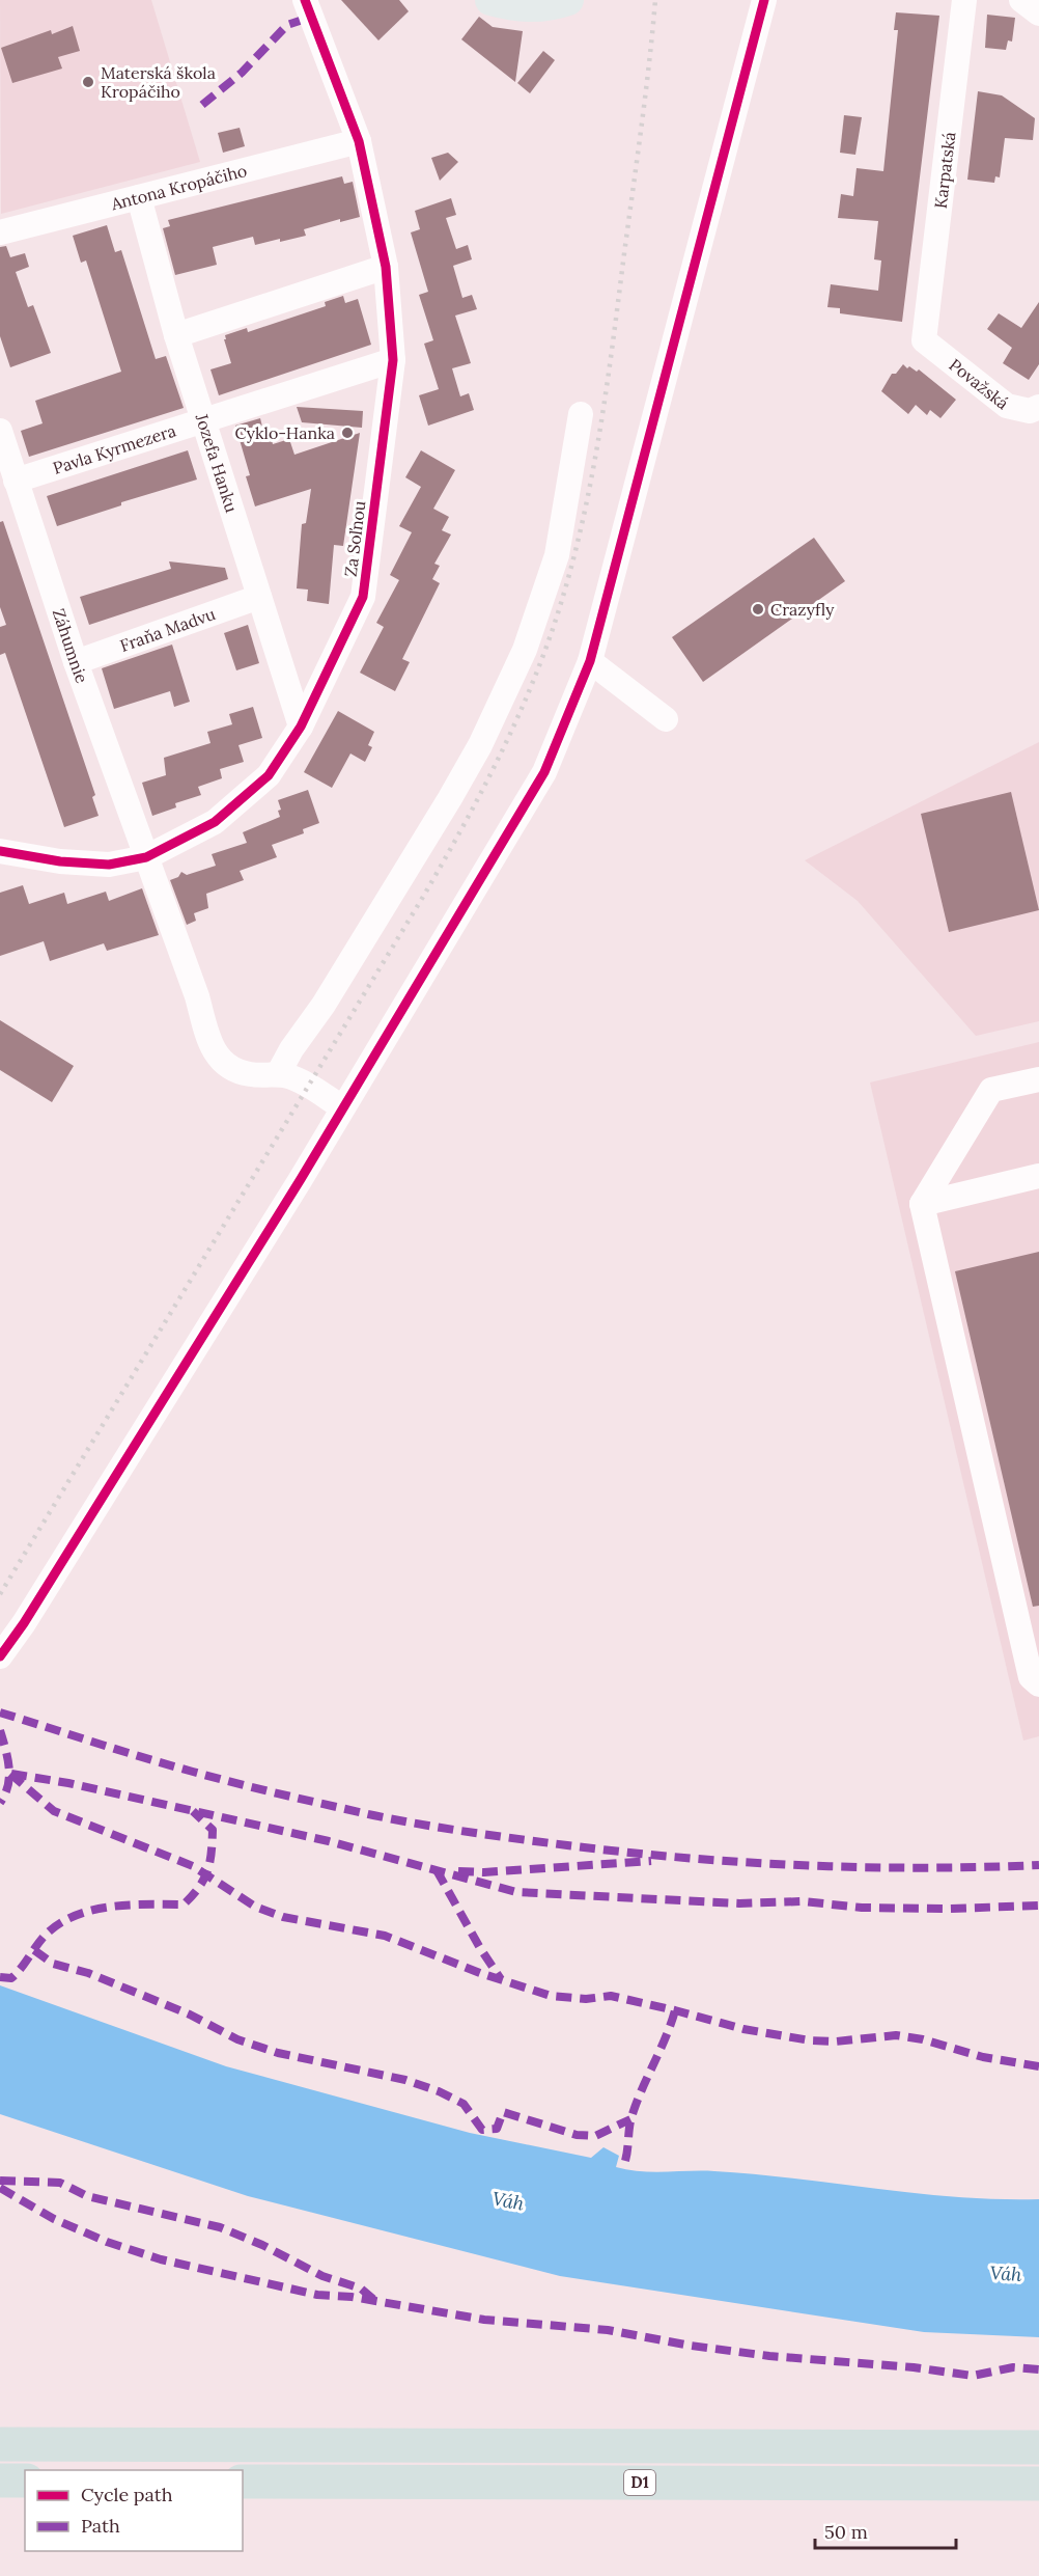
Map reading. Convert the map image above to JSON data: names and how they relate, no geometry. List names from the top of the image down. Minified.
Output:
{"streets":{"highway":["D1"],"street":["Karpatská","Antona Kropáčiho","Považská","Pavla Kyrmezera","Jozefa Hanku","Za Soľnou","Fraňa Madvu","Záhumnie"]},"crossings":[["Karpatská","Považská"],["Antona Kropáčiho","Jozefa Hanku"],["Antona Kropáčiho","Za Soľnou"],["Pavla Kyrmezera","Jozefa Hanku"],["Pavla Kyrmezera","Za Soľnou"],["Pavla Kyrmezera","Záhumnie"],["Jozefa Hanku","Za Soľnou"],["Jozefa Hanku","Fraňa Madvu"],["Za Soľnou","Záhumnie"],["Fraňa Madvu","Záhumnie"]],"water":["Váh"],"places":["Materská škola Kropáčiho","Cyklo-Hanka","Crazyfly"],"legend":["Cycle path","Path"],"scale_bar":"50 m"}
